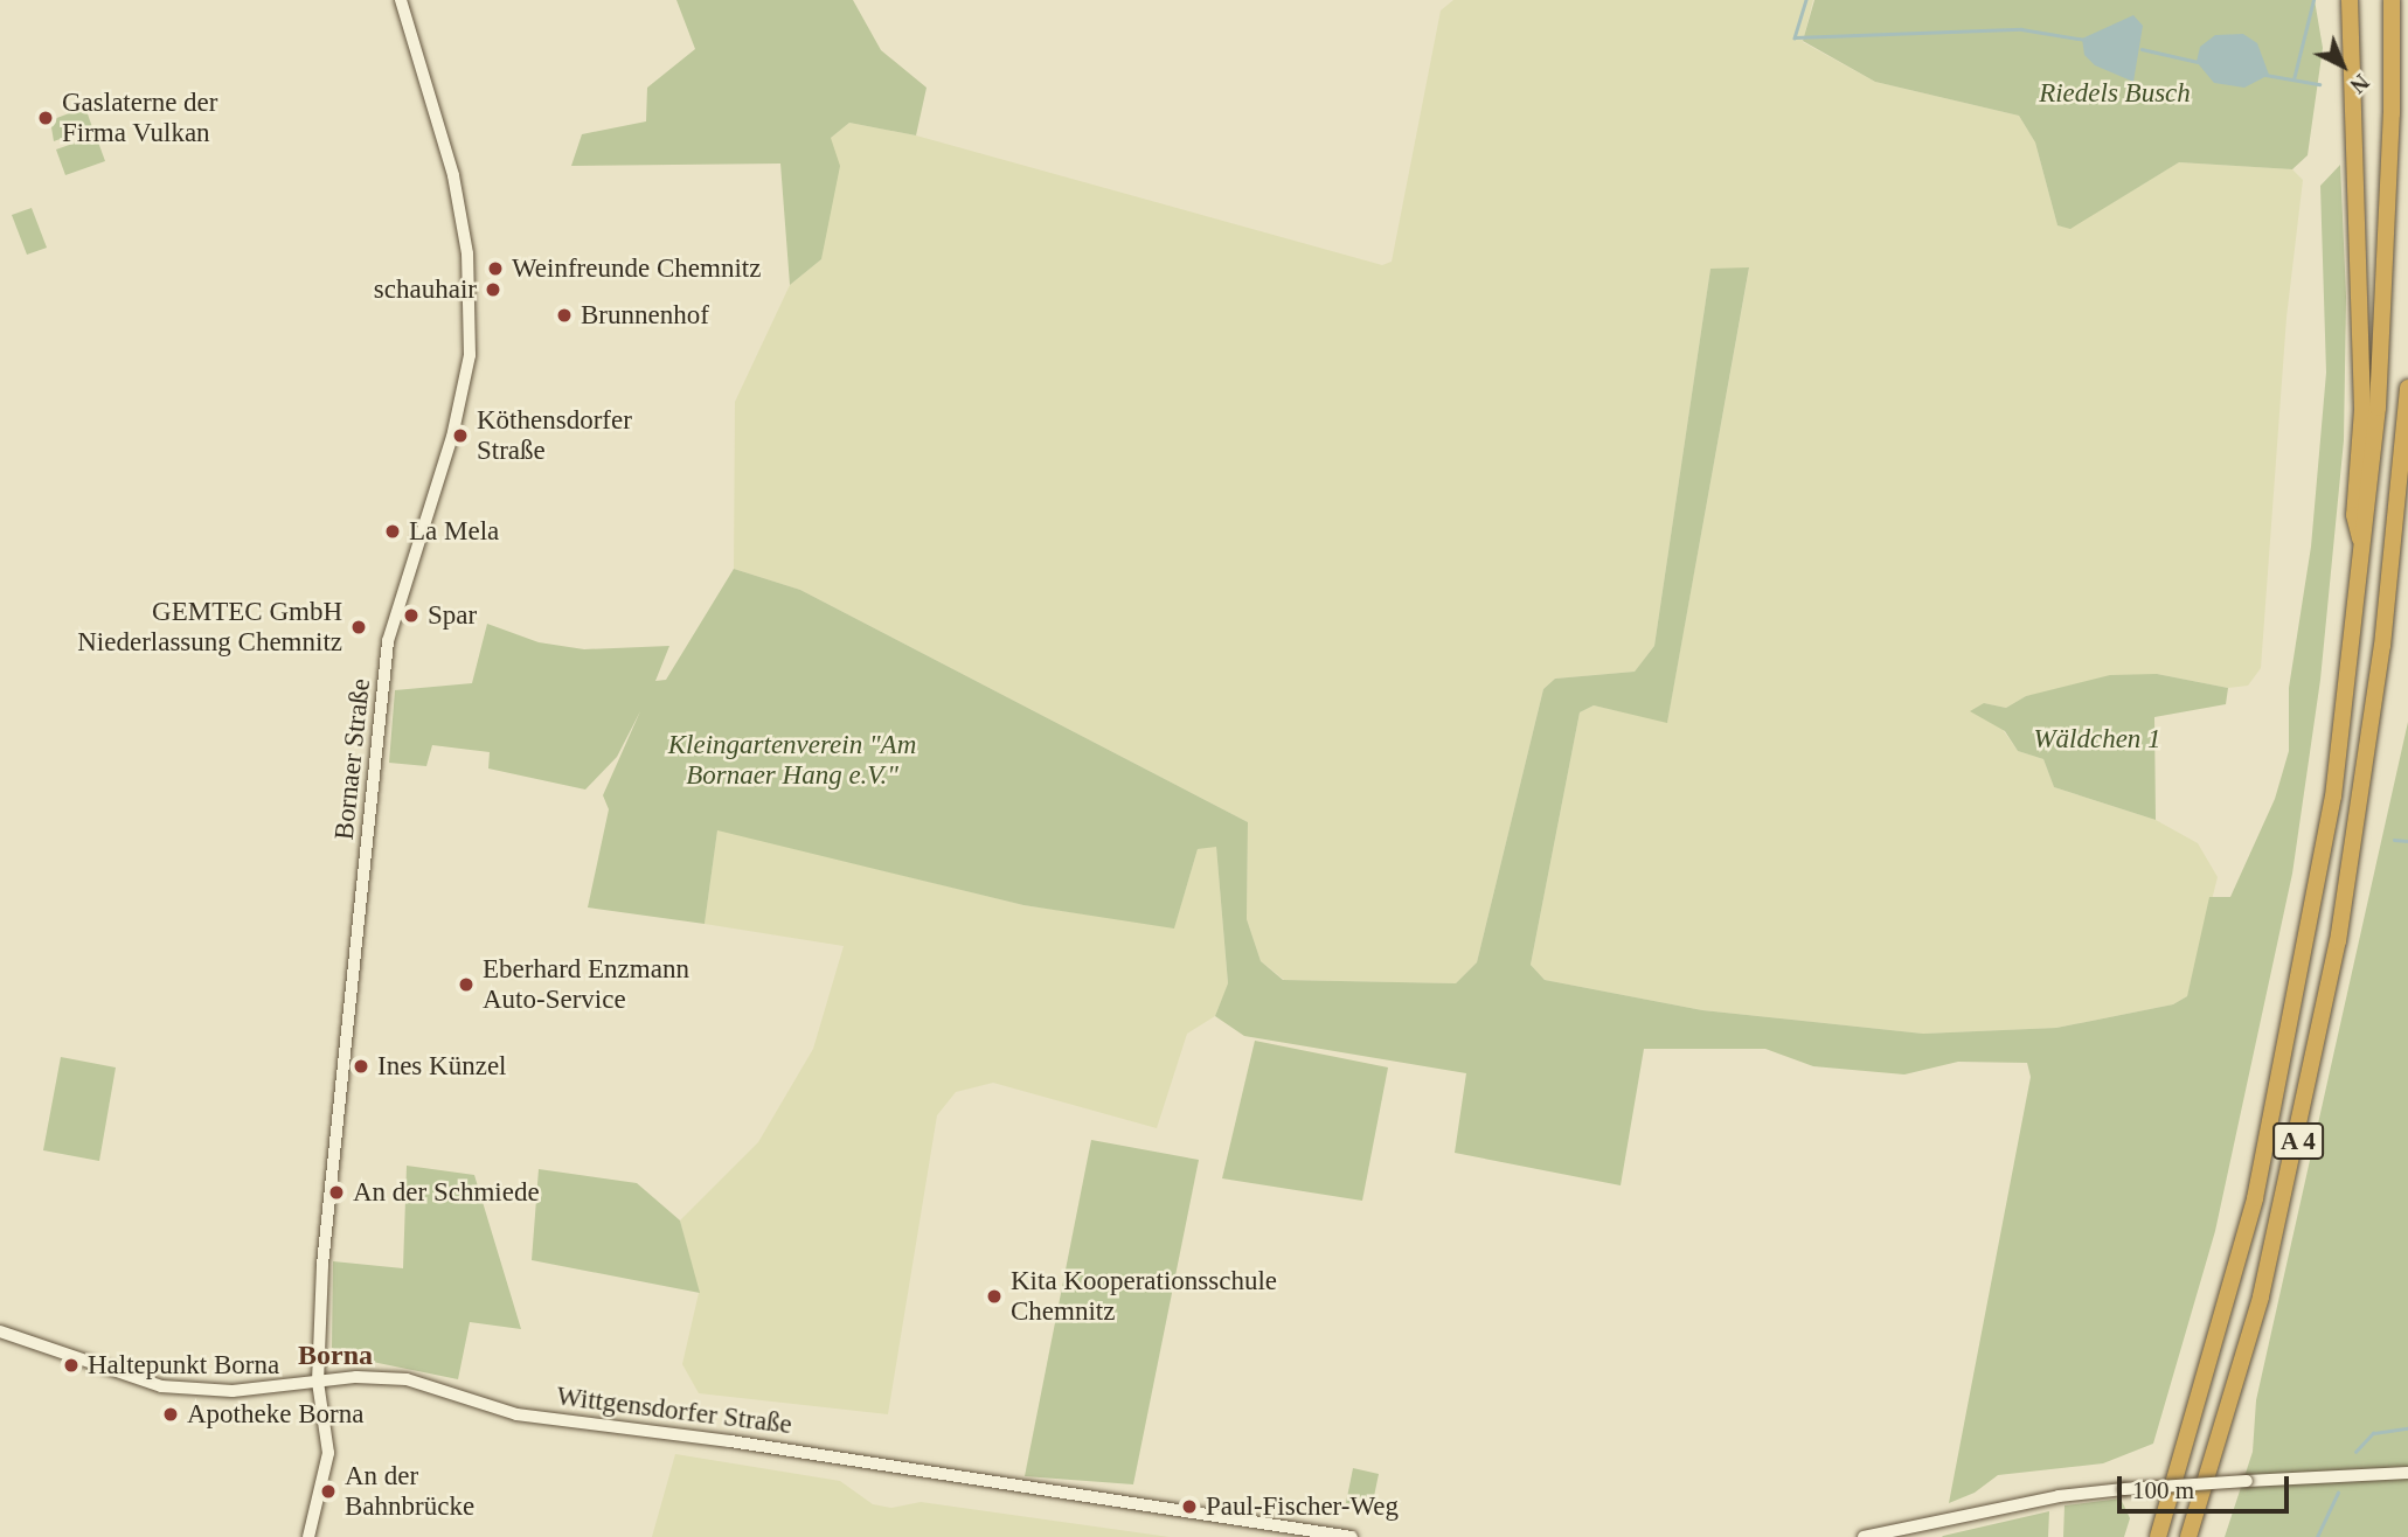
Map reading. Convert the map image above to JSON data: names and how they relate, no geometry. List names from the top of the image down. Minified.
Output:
{"streets":{"highway":["A 4"],"street":["Bornaer Straße","Wittgensdorfer Straße"]},"crossings":[["Bornaer Straße","Wittgensdorfer Straße"]],"districts":["Borna"],"parks":["Riedels Busch","Wäldchen 1","Kleingartenverein \"Am Bornaer Hang e.V.\""],"places":["Gaslaterne der Firma Vulkan","Weinfreunde Chemnitz","schauhair","Brunnenhof","Köthensdorfer Straße","La Mela","Spar","GEMTEC GmbH Niederlassung Chemnitz","Eberhard Enzmann Auto-Service","Ines Künzel","An der Schmiede","Kita Kooperationsschule Chemnitz","Haltepunkt Borna","Apotheke Borna","An der Bahnbrücke","Paul-Fischer-Weg"],"scale_bar":"100 m","north":"bottom right"}
